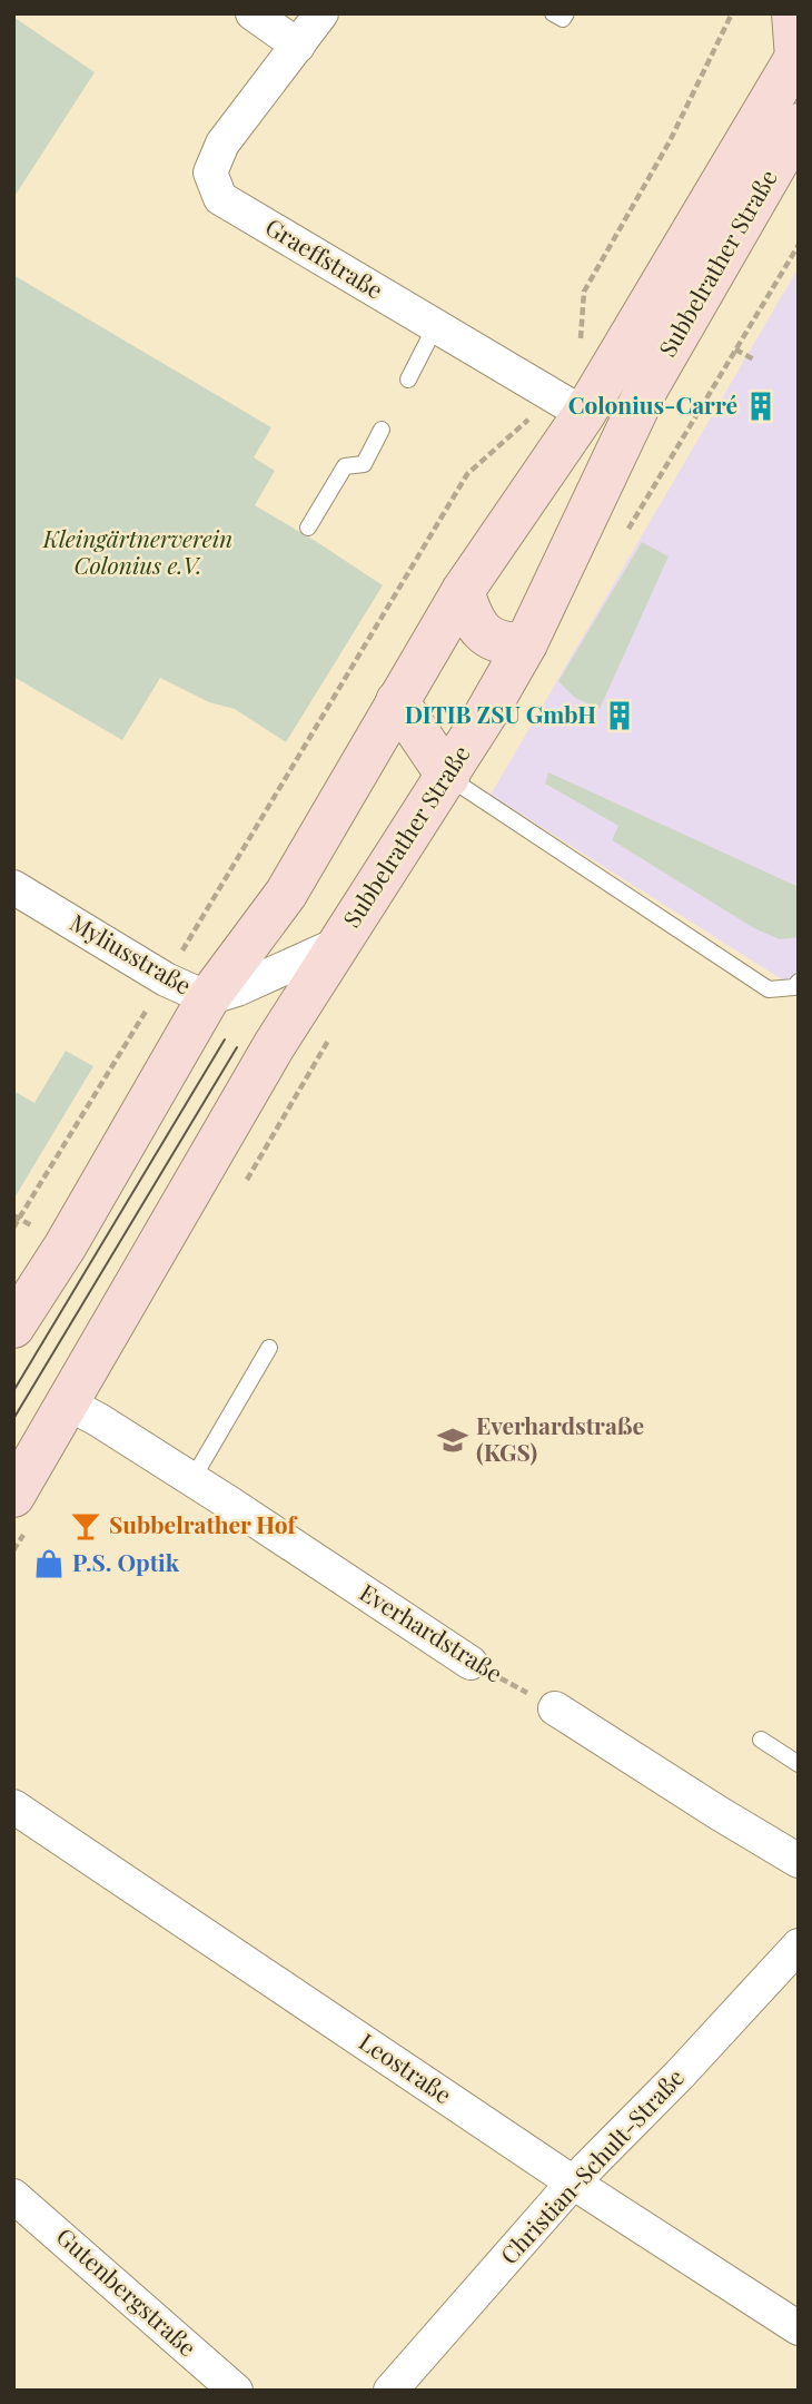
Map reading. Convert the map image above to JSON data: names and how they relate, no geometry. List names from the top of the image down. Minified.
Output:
{"streets":{"main road":["Subbelrather Straße"],"street":["Graeffstraße","Myliusstraße","Everhardstraße","Leostraße","Christian-Schult-Straße","Gutenbergstraße"]},"crossings":[["Graeffstraße","Subbelrather Straße"],["Subbelrather Straße","Myliusstraße"],["Subbelrather Straße","Everhardstraße"],["Leostraße","Christian-Schult-Straße"]],"parks":["Kleingärtnerverein Colonius e.V."],"places":{"building":["Colonius-Carré","DITIB ZSU GmbH"],"school or university":["Everhardstraße (KGS)"],"bar":["Subbelrather Hof"],"shop":["P.S. Optik"]}}
